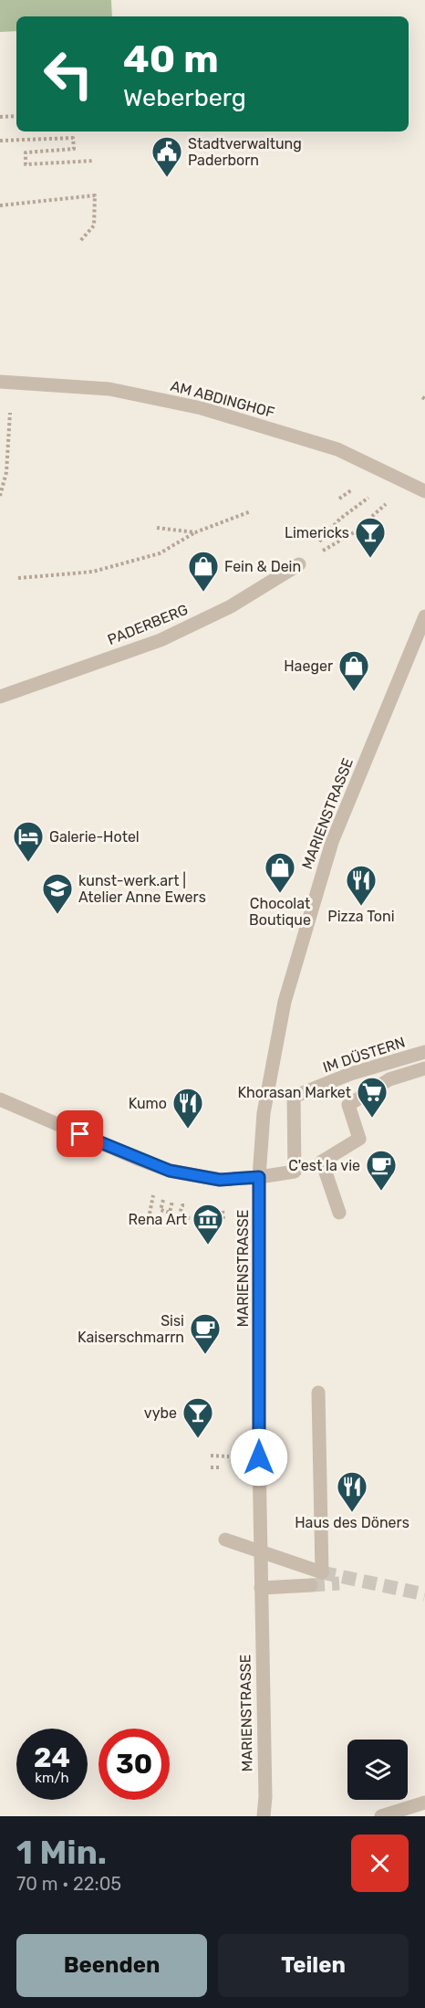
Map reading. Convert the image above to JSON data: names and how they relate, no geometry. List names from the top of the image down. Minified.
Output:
{"streets":{"street":["AM ABDINGHOF","PADERBERG","MARIENSTRASSE","IM DÜSTERN"]},"crossings":[["MARIENSTRASSE","IM DÜSTERN"]],"places":{"public building":["Stadtverwaltung Paderborn"],"bar":["Limericks","vybe"],"shop":["Fein & Dein","Haeger","Chocolat Boutique"],"hotel":["Galerie-Hotel"],"restaurant":["Pizza Toni","Kumo","Haus des Döners"],"school or university":["kunst-werk.art | Atelier Anne Ewers"],"supermarket":["Khorasan Market"],"cafe":["C'est la vie","Sisi Kaiserschmarrn"],"museum":["Rena Art"]},"page":{"turn":["40 m","Weberberg"],"speed":"24 km/h","limit":"30","heading":["1 Min.","70 m · 22:05"],"buttons":["Beenden","Teilen"]}}
